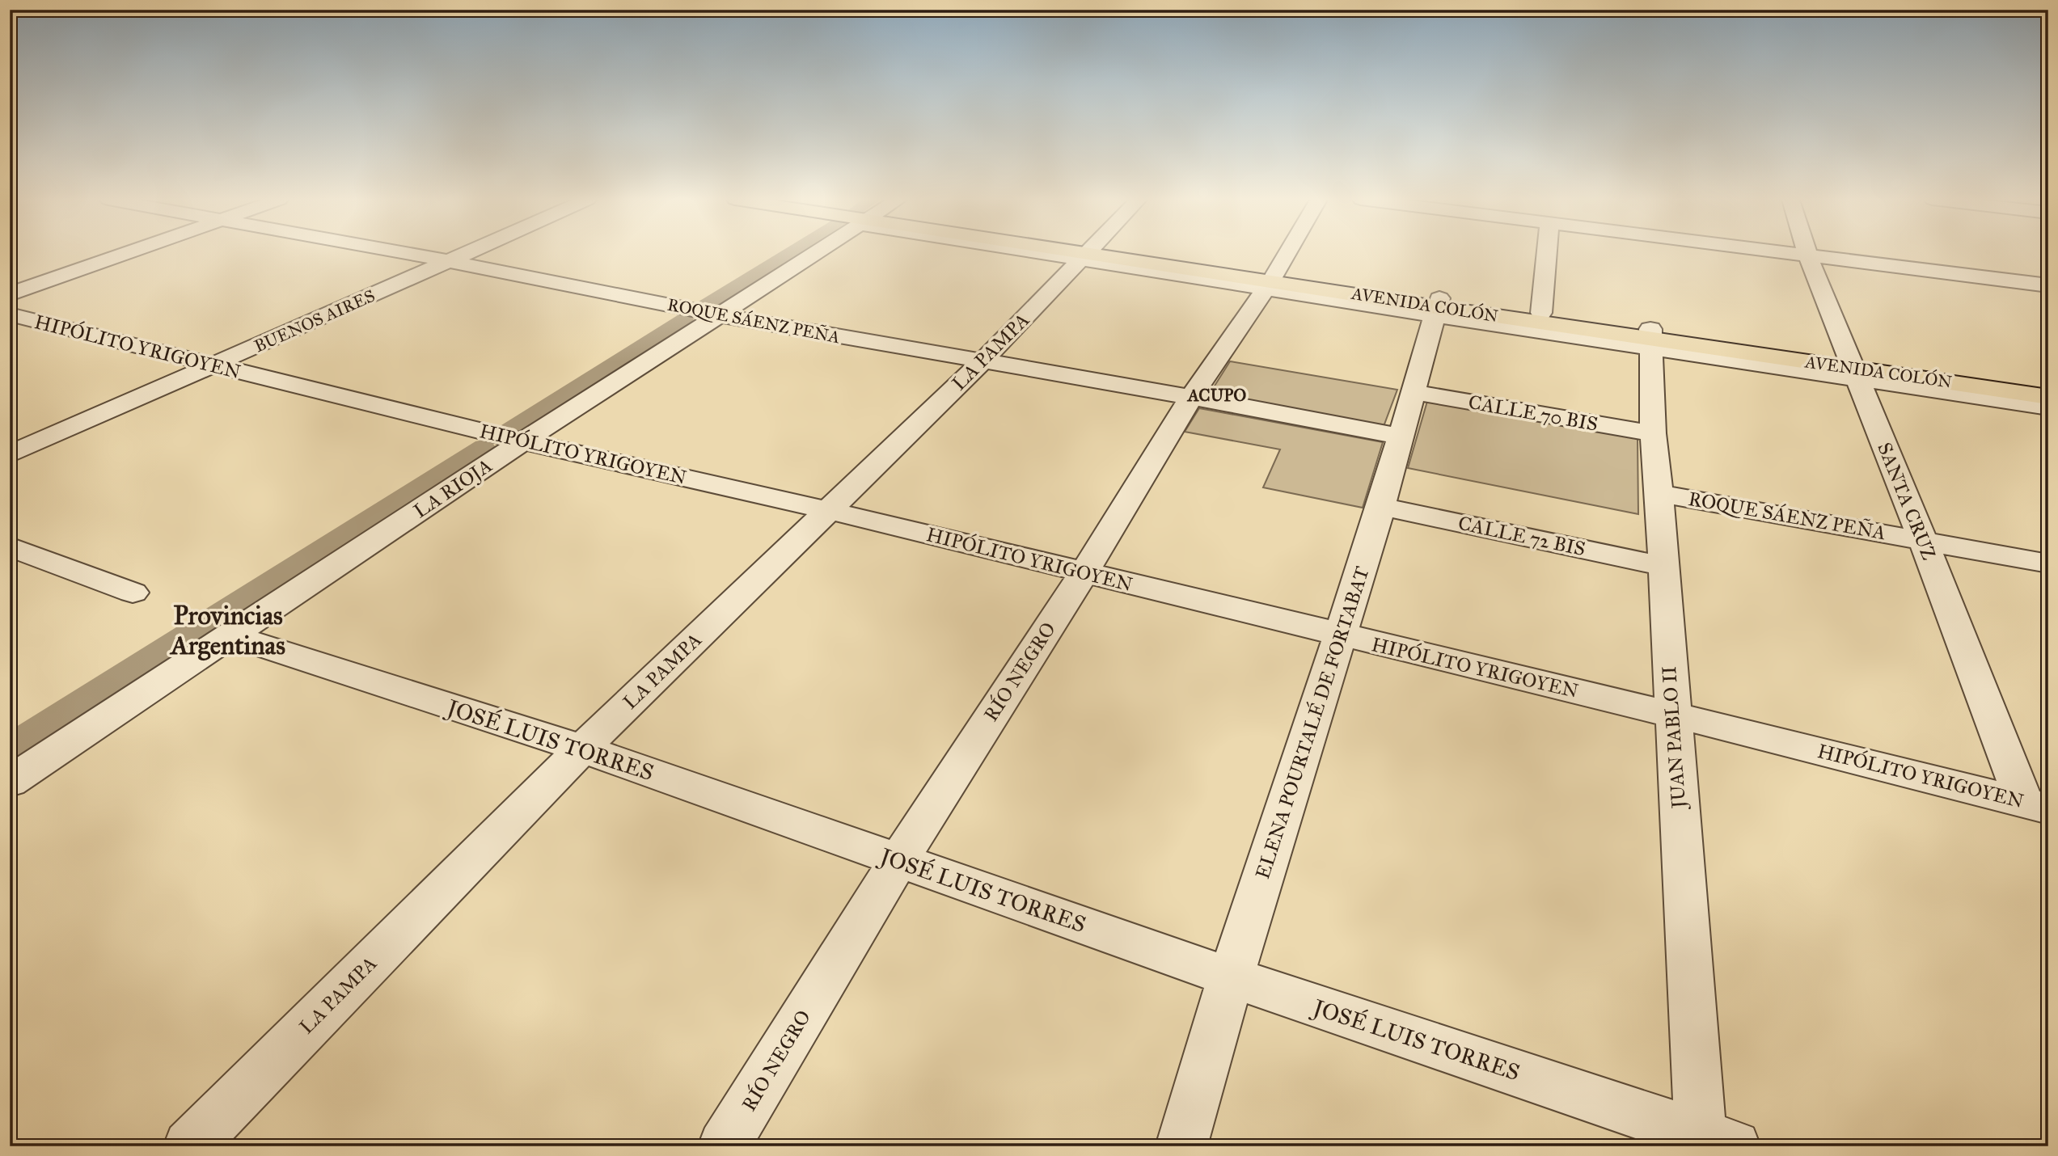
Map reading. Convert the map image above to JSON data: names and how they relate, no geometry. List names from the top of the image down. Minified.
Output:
{"streets":{"main road":["AVENIDA COLÓN"],"street":["BUENOS AIRES","ROQUE SÁENZ PEÑA","HIPÓLITO YRIGOYEN","LA PAMPA","CALLE 70 BIS","LA RIOJA","SANTA CRUZ","CALLE 72 BIS","RÍO NEGRO","ELENA POURTALÉ DE FORTABAT","JUAN PABLO II","JOSÉ LUIS TORRES"]},"crossings":[["AVENIDA COLÓN","SANTA CRUZ"],["AVENIDA COLÓN","RÍO NEGRO"],["AVENIDA COLÓN","ELENA POURTALÉ DE FORTABAT"],["AVENIDA COLÓN","JUAN PABLO II"],["BUENOS AIRES","ROQUE SÁENZ PEÑA"],["BUENOS AIRES","HIPÓLITO YRIGOYEN"],["ROQUE SÁENZ PEÑA","LA PAMPA"],["ROQUE SÁENZ PEÑA","LA RIOJA"],["ROQUE SÁENZ PEÑA","SANTA CRUZ"],["ROQUE SÁENZ PEÑA","RÍO NEGRO"],["ROQUE SÁENZ PEÑA","ELENA POURTALÉ DE FORTABAT"],["ROQUE SÁENZ PEÑA","JUAN PABLO II"],["HIPÓLITO YRIGOYEN","LA PAMPA"],["HIPÓLITO YRIGOYEN","LA RIOJA"],["HIPÓLITO YRIGOYEN","SANTA CRUZ"],["HIPÓLITO YRIGOYEN","RÍO NEGRO"],["HIPÓLITO YRIGOYEN","ELENA POURTALÉ DE FORTABAT"],["HIPÓLITO YRIGOYEN","JUAN PABLO II"],["LA PAMPA","JOSÉ LUIS TORRES"],["CALLE 70 BIS","ELENA POURTALÉ DE FORTABAT"],["CALLE 70 BIS","JUAN PABLO II"],["LA RIOJA","JOSÉ LUIS TORRES"],["CALLE 72 BIS","ELENA POURTALÉ DE FORTABAT"],["CALLE 72 BIS","JUAN PABLO II"],["RÍO NEGRO","JOSÉ LUIS TORRES"],["ELENA POURTALÉ DE FORTABAT","JOSÉ LUIS TORRES"],["JUAN PABLO II","JOSÉ LUIS TORRES"]],"districts":["ACUPO","Provincias Argentinas"]}
